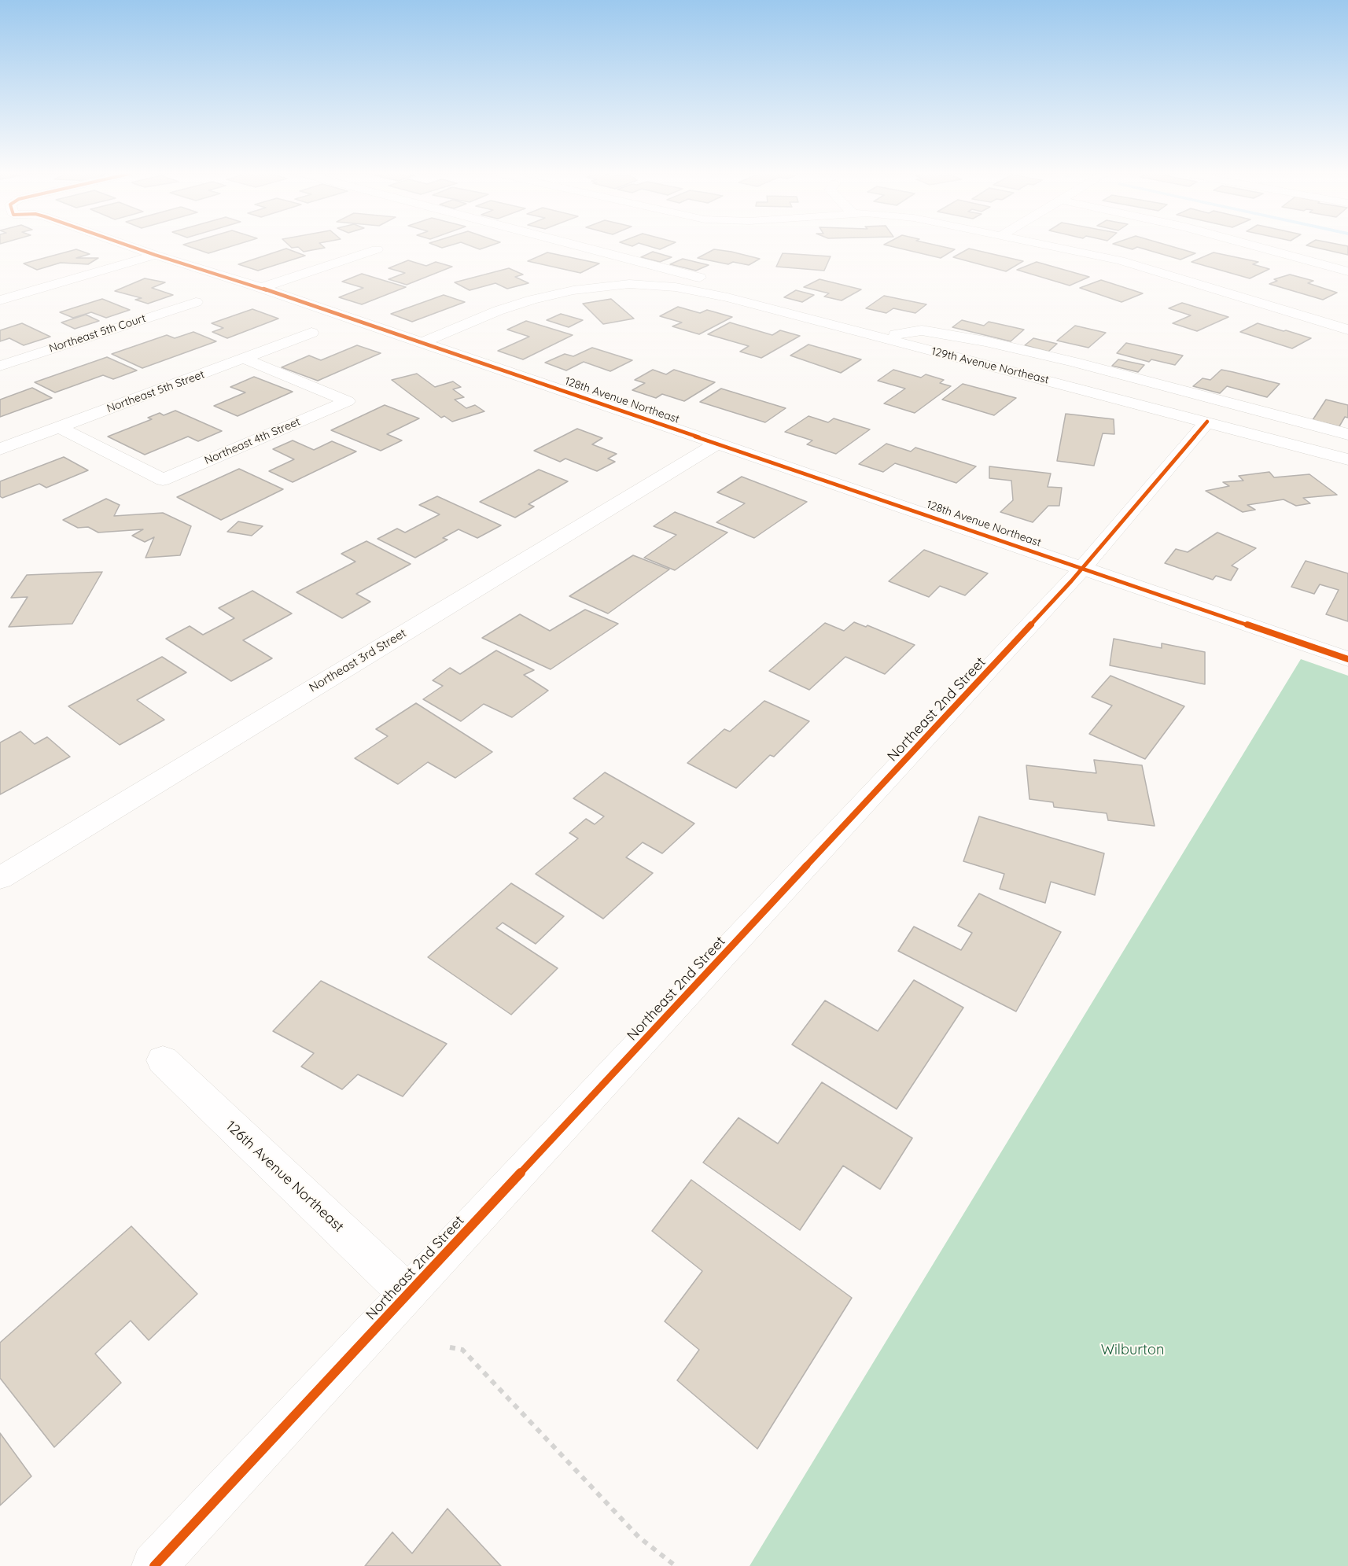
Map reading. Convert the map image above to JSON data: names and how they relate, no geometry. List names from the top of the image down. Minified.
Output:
{"streets":{"street":["Northeast 5th Court","129th Avenue Northeast","Northeast 5th Street","128th Avenue Northeast","Northeast 4th Street","Northeast 3rd Street","Northeast 2nd Street","126th Avenue Northeast"]},"crossings":[["129th Avenue Northeast","128th Avenue Northeast"],["129th Avenue Northeast","Northeast 2nd Street"],["Northeast 5th Street","Northeast 4th Street"],["128th Avenue Northeast","Northeast 3rd Street"],["128th Avenue Northeast","Northeast 2nd Street"],["Northeast 2nd Street","126th Avenue Northeast"]],"parks":["Wilburton"]}
